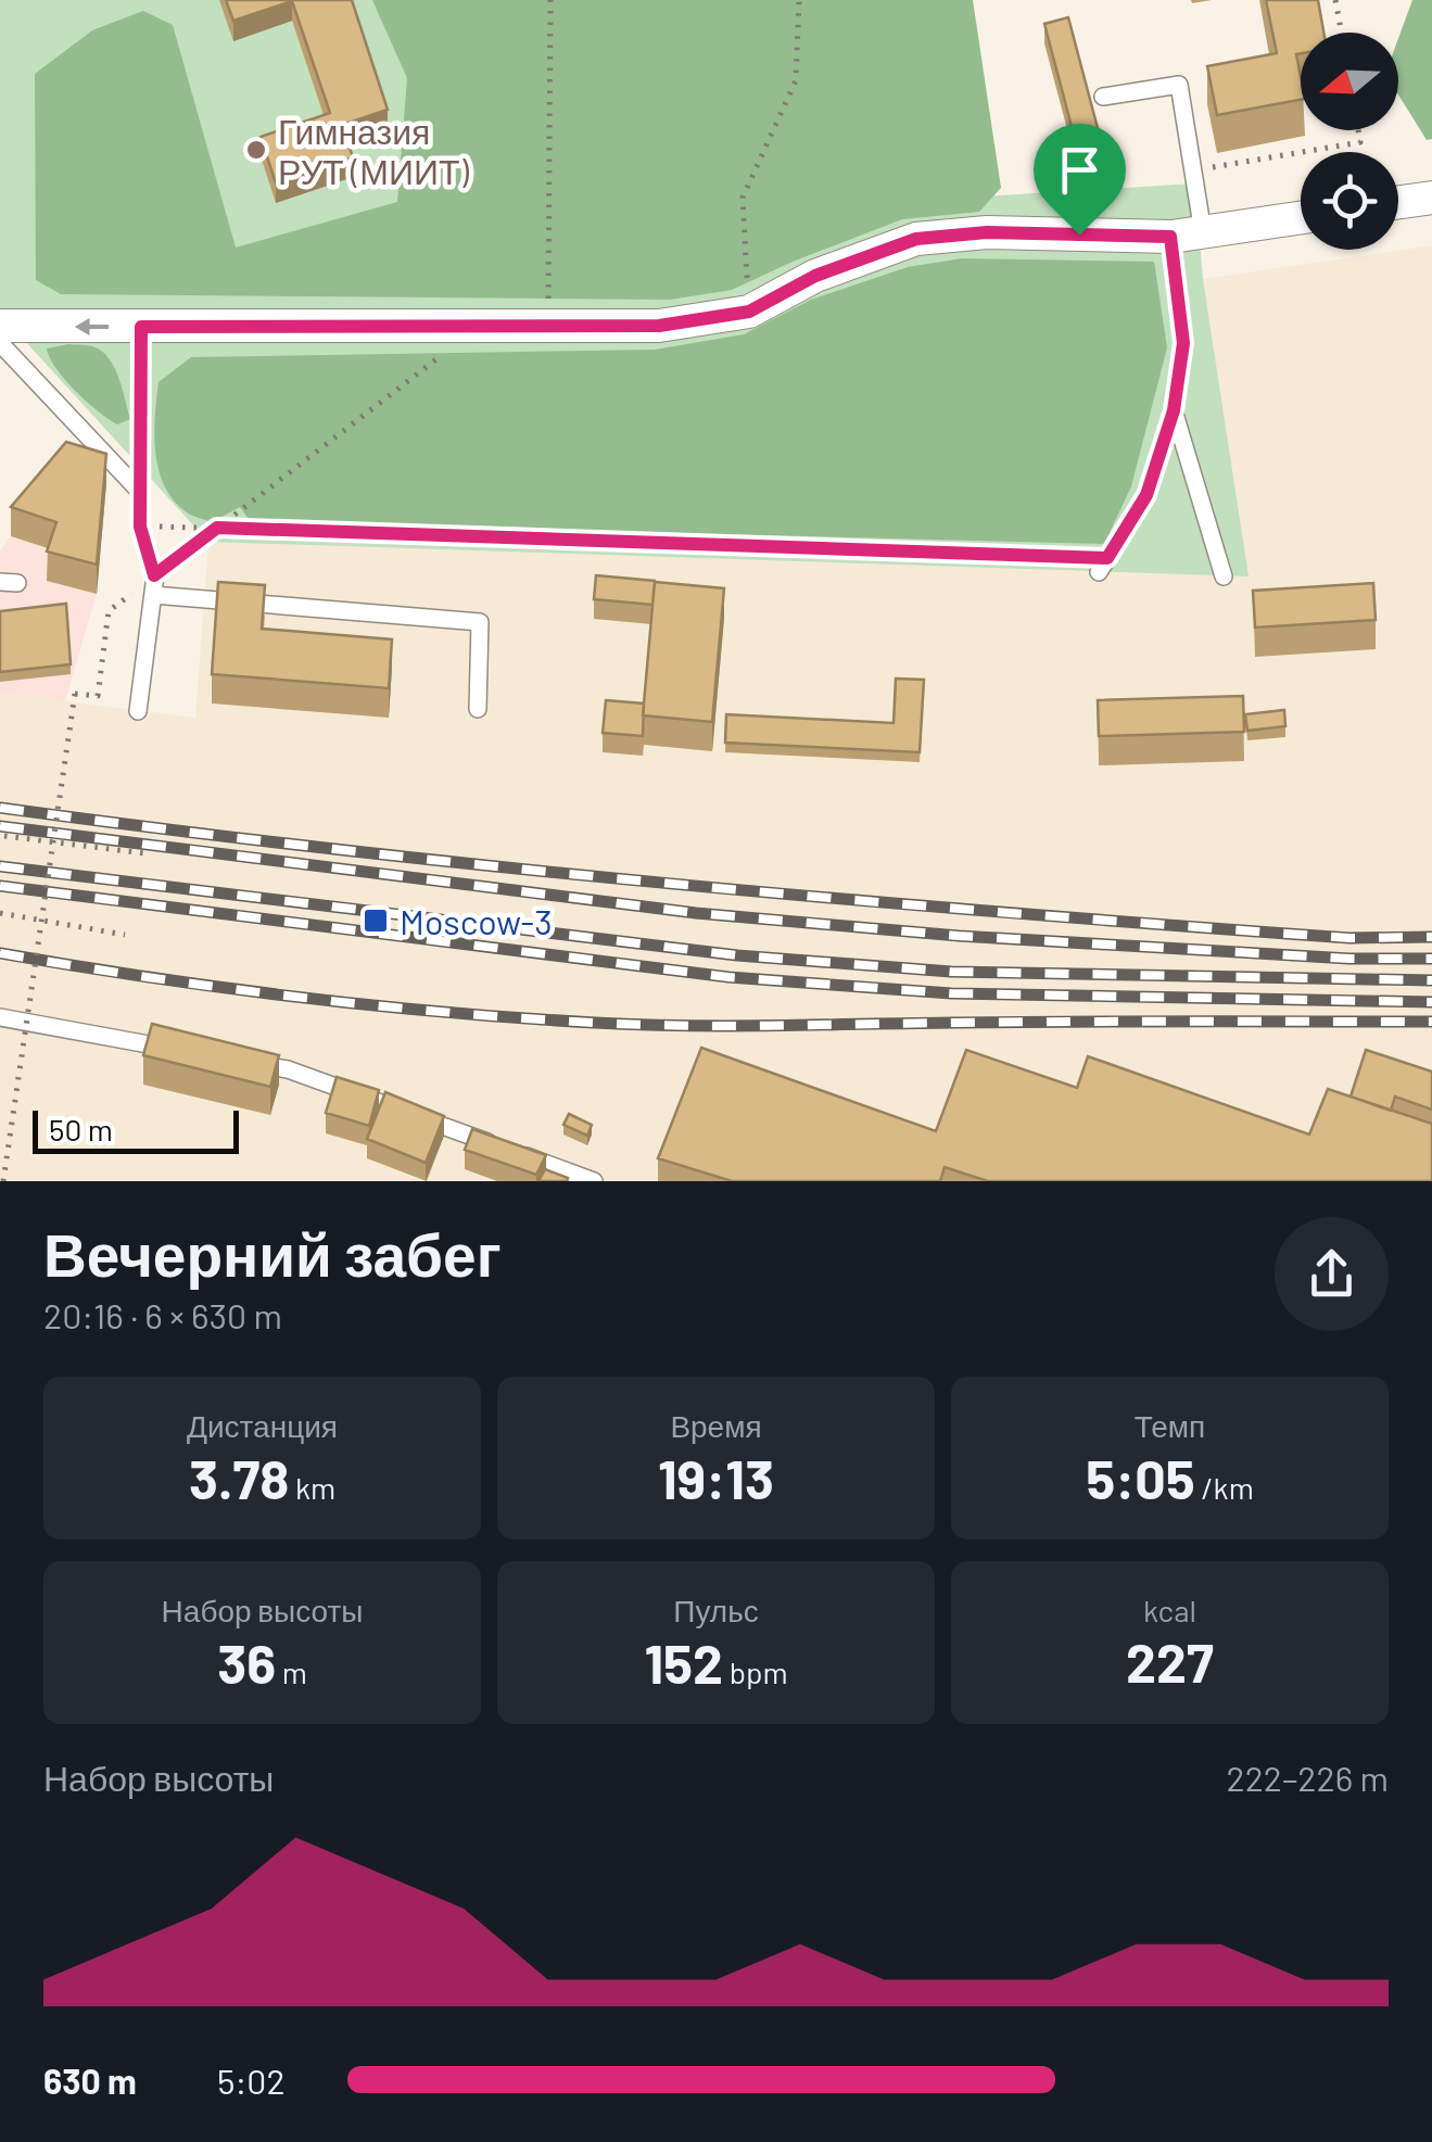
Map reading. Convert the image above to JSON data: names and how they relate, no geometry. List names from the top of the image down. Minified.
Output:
{"places":{"other":["Гимназия РУТ (МИИТ)"],"transit":["Moscow-3"]},"scale_bar":"50 m","north":"left","page":{"scale":"50 m","heading":["Вечерний забег","20:16 · 6 × 630 m"],"stats":[["Дистанция","3.78 km"],["Время","19:13"],["Темп","5:05 /km"],["Набор высоты","36 m"],["Пульс","152 bpm"],["kcal","227"]],"chart":["Набор высоты","222–226 m"],"list":[{"name":"630 m","note":"5:02"}]}}
